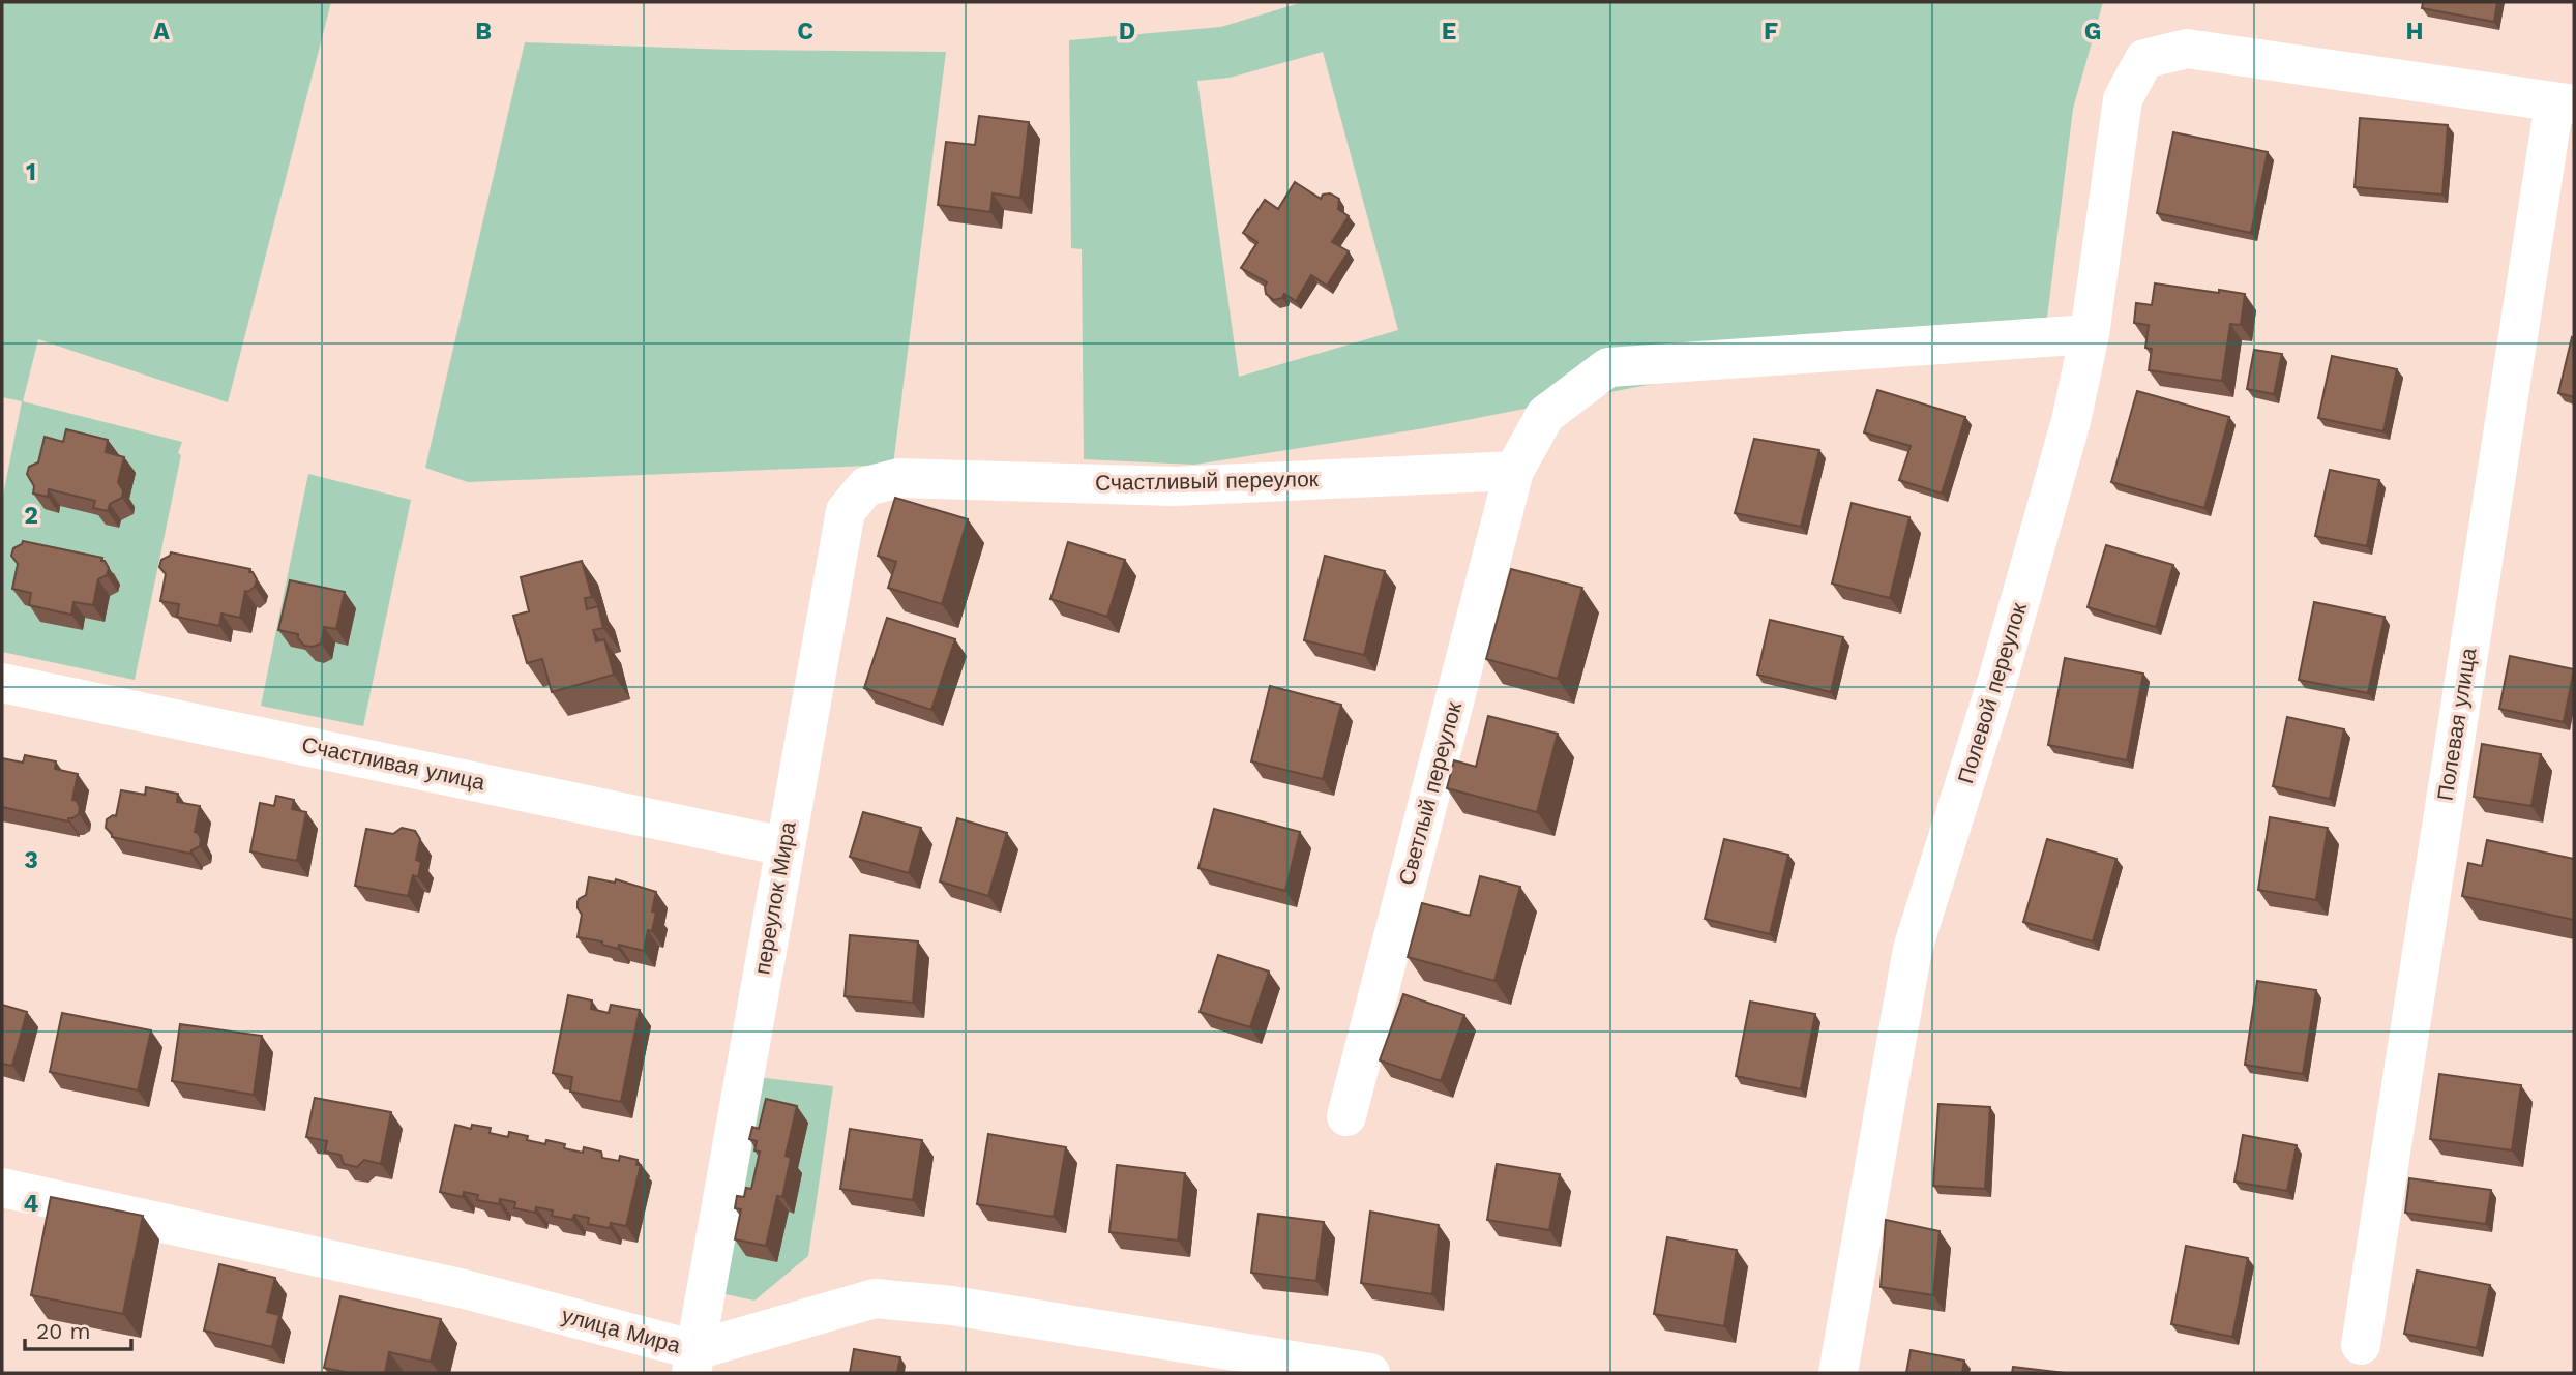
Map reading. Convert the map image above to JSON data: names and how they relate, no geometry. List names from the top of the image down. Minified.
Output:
{"streets":{"street":["Счастливый переулок","Полевой переулок","Полевая улица","Счастливая улица","Светлый переулок","переулок Мира","улица Мира"]},"crossings":[["Счастливый переулок","Светлый переулок"],["Счастливый переулок","переулок Мира"],["Полевой переулок","Полевая улица"],["Полевой переулок","Светлый переулок"],["Счастливая улица","переулок Мира"],["переулок Мира","улица Мира"]],"scale_bar":"20 m","grid":{"columns":["A","B","C","D","E","F","G","H"],"rows":["1","2","3","4"]}}
